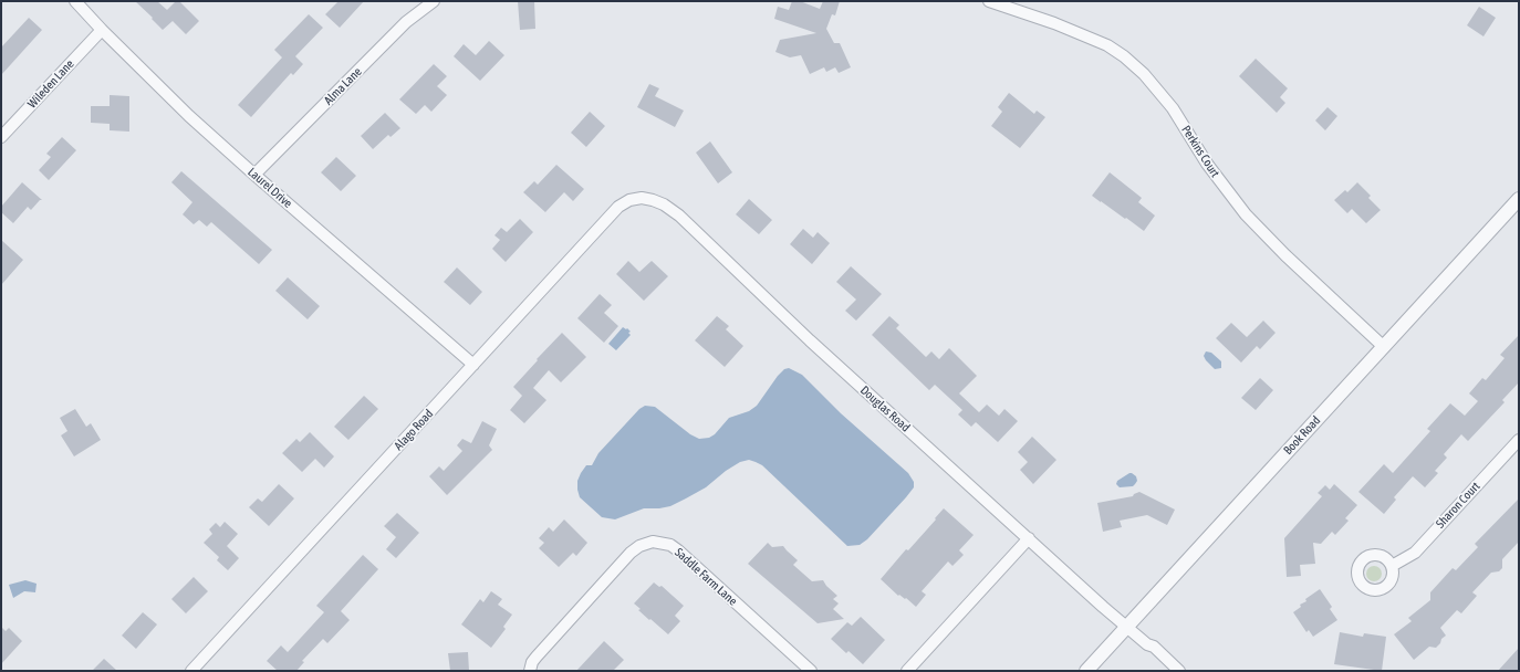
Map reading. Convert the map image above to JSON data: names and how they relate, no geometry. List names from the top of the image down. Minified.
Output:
{"streets":{"street":["Wileden Lane","Alma Lane","Perkins Court","Laurel Drive","Douglas Road","Alago Road","Book Road","Sharon Court","Saddle Farm Lane"]},"crossings":[["Wileden Lane","Laurel Drive"],["Alma Lane","Laurel Drive"],["Perkins Court","Book Road"],["Laurel Drive","Alago Road"],["Douglas Road","Alago Road"],["Douglas Road","Book Road"]]}
